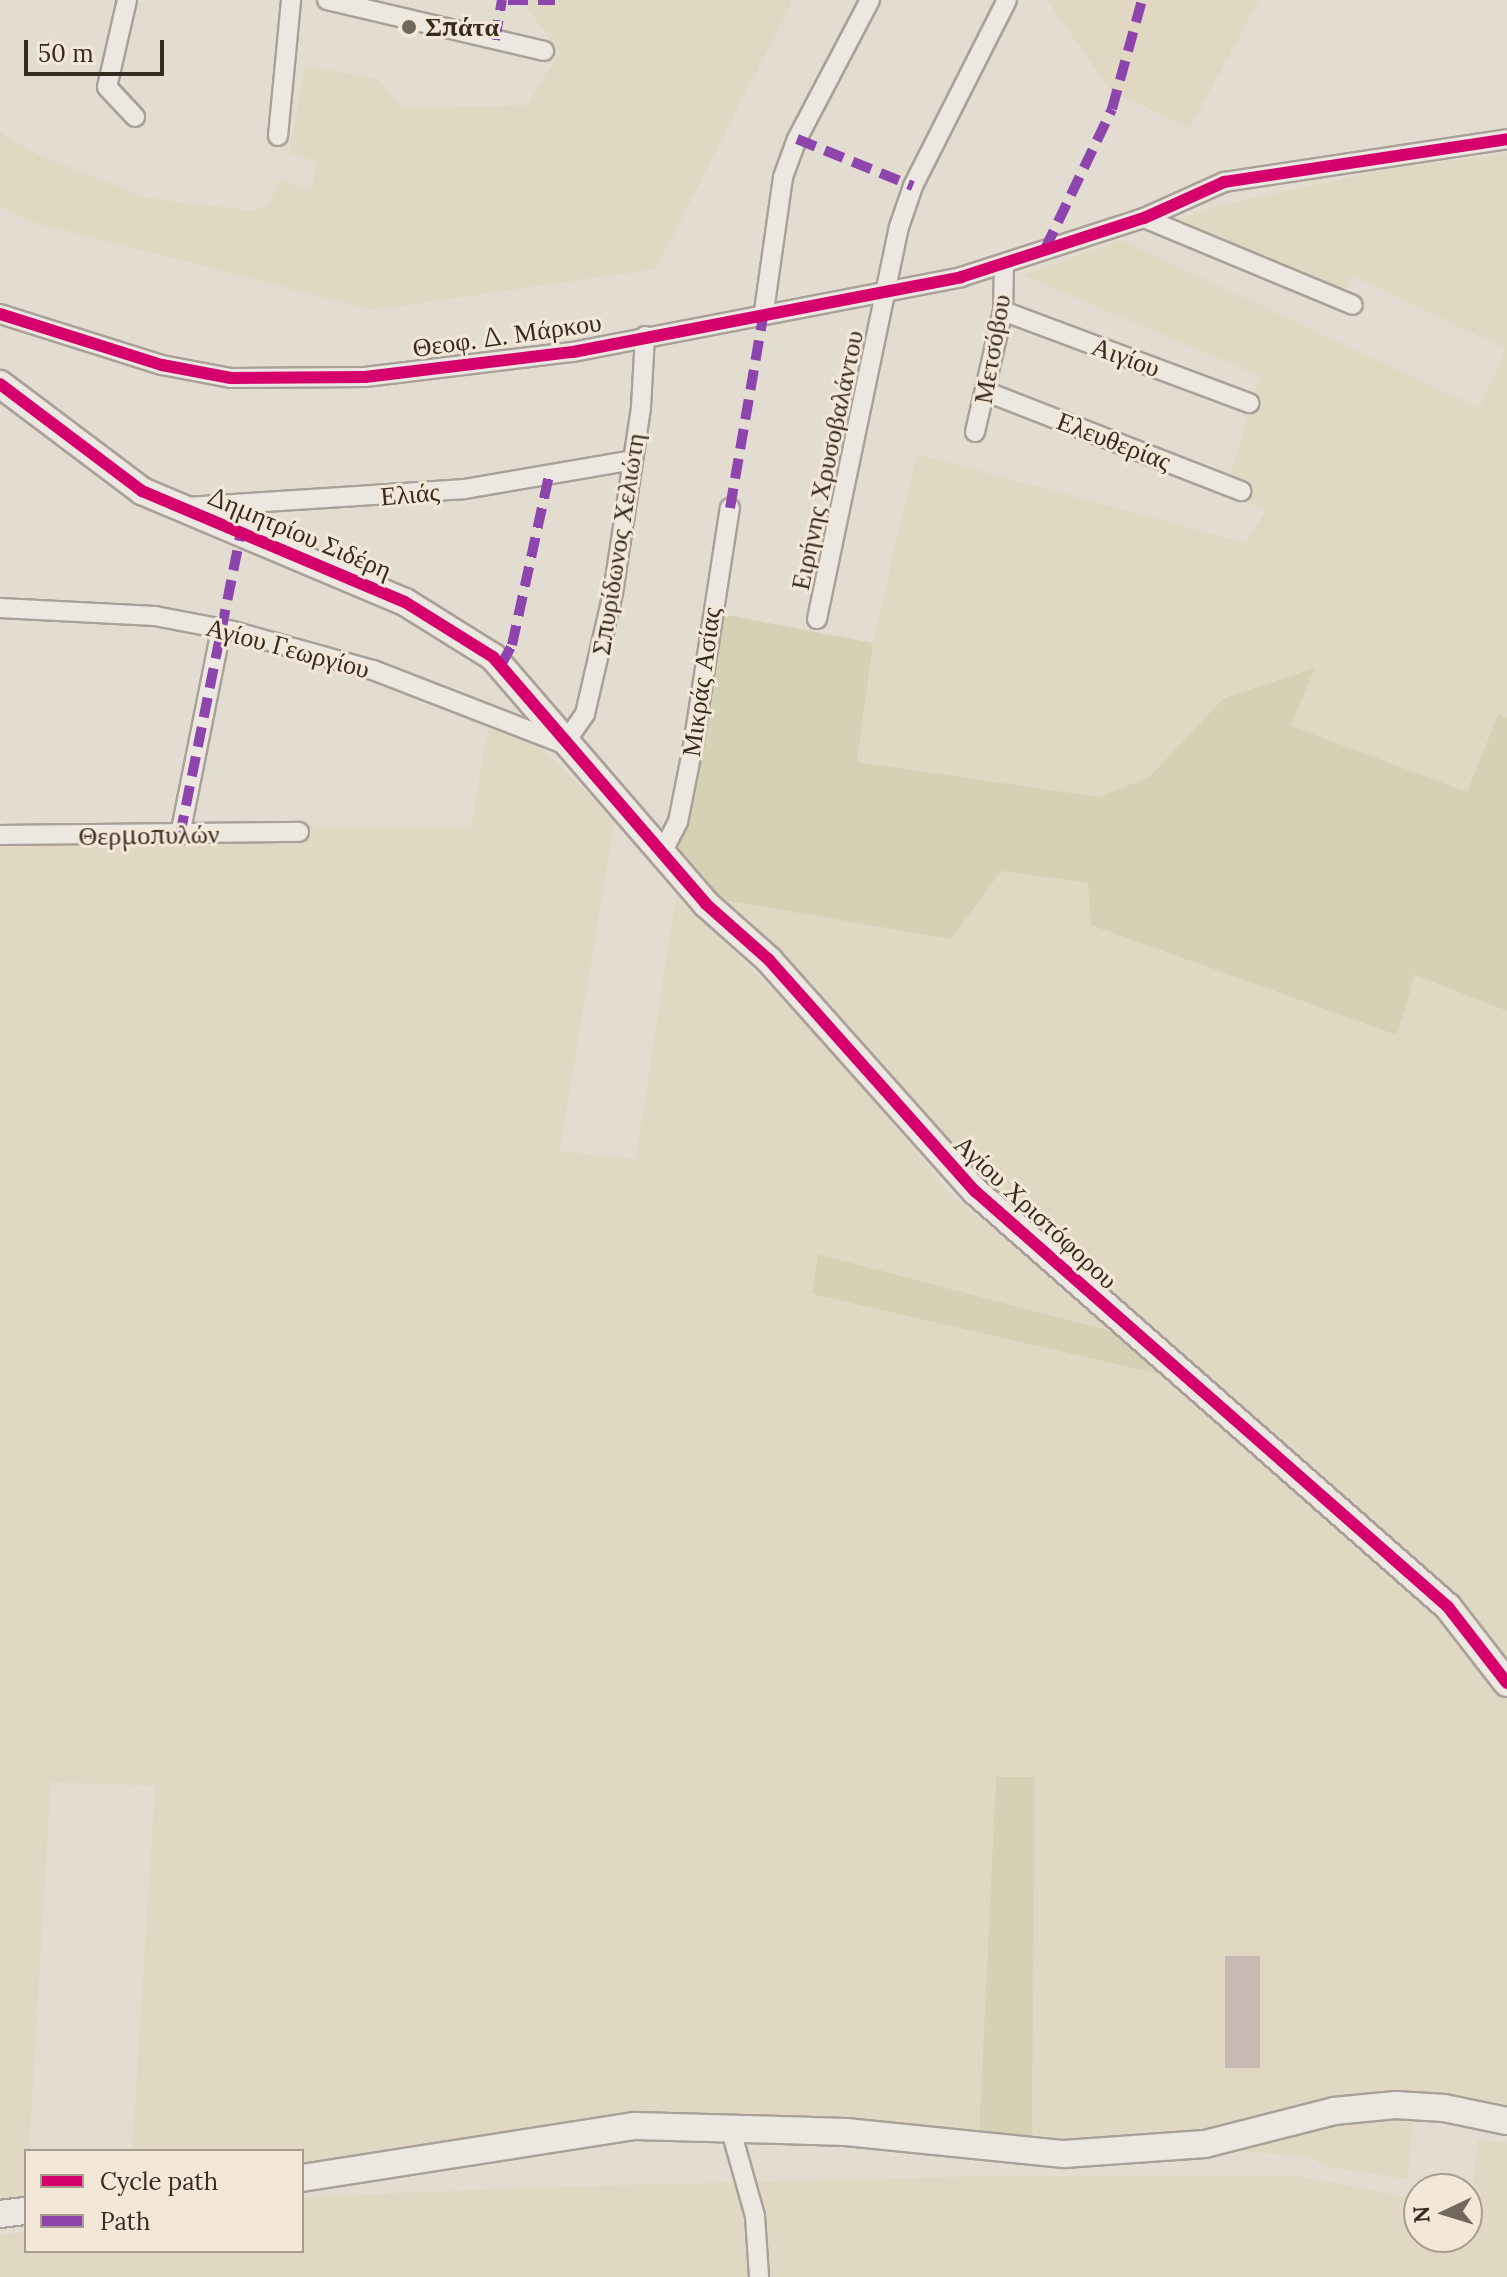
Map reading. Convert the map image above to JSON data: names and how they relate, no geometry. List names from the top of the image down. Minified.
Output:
{"streets":{"street":["Θεοφ. Δ. Μάρκου","Μετσόβου","Αιγίου","Ελευθερίας","Ειρήνης Χρυσοβαλάντου","Ελιάς","Δημητρίου Σιδέρη","Σπυρίδωνος Χελιώτη","Αγίου Γεωργίου","Μικράς Ασίας","Θερμοπυλών","Αγίου Χριστόφορου"]},"crossings":[["Θεοφ. Δ. Μάρκου","Μετσόβου"],["Θεοφ. Δ. Μάρκου","Ειρήνης Χρυσοβαλάντου"],["Θεοφ. Δ. Μάρκου","Σπυρίδωνος Χελιώτη"],["Μετσόβου","Αιγίου"],["Μετσόβου","Ελευθερίας"],["Ελιάς","Δημητρίου Σιδέρη"],["Ελιάς","Σπυρίδωνος Χελιώτη"],["Δημητρίου Σιδέρη","Σπυρίδωνος Χελιώτη"],["Δημητρίου Σιδέρη","Αγίου Γεωργίου"],["Δημητρίου Σιδέρη","Αγίου Χριστόφορου"],["Σπυρίδωνος Χελιώτη","Αγίου Γεωργίου"],["Σπυρίδωνος Χελιώτη","Αγίου Χριστόφορου"],["Αγίου Γεωργίου","Αγίου Χριστόφορου"],["Μικράς Ασίας","Αγίου Χριστόφορου"]],"places":["Σπάτα"],"legend":["Cycle path","Path"],"scale_bar":"50 m","north":"left"}
